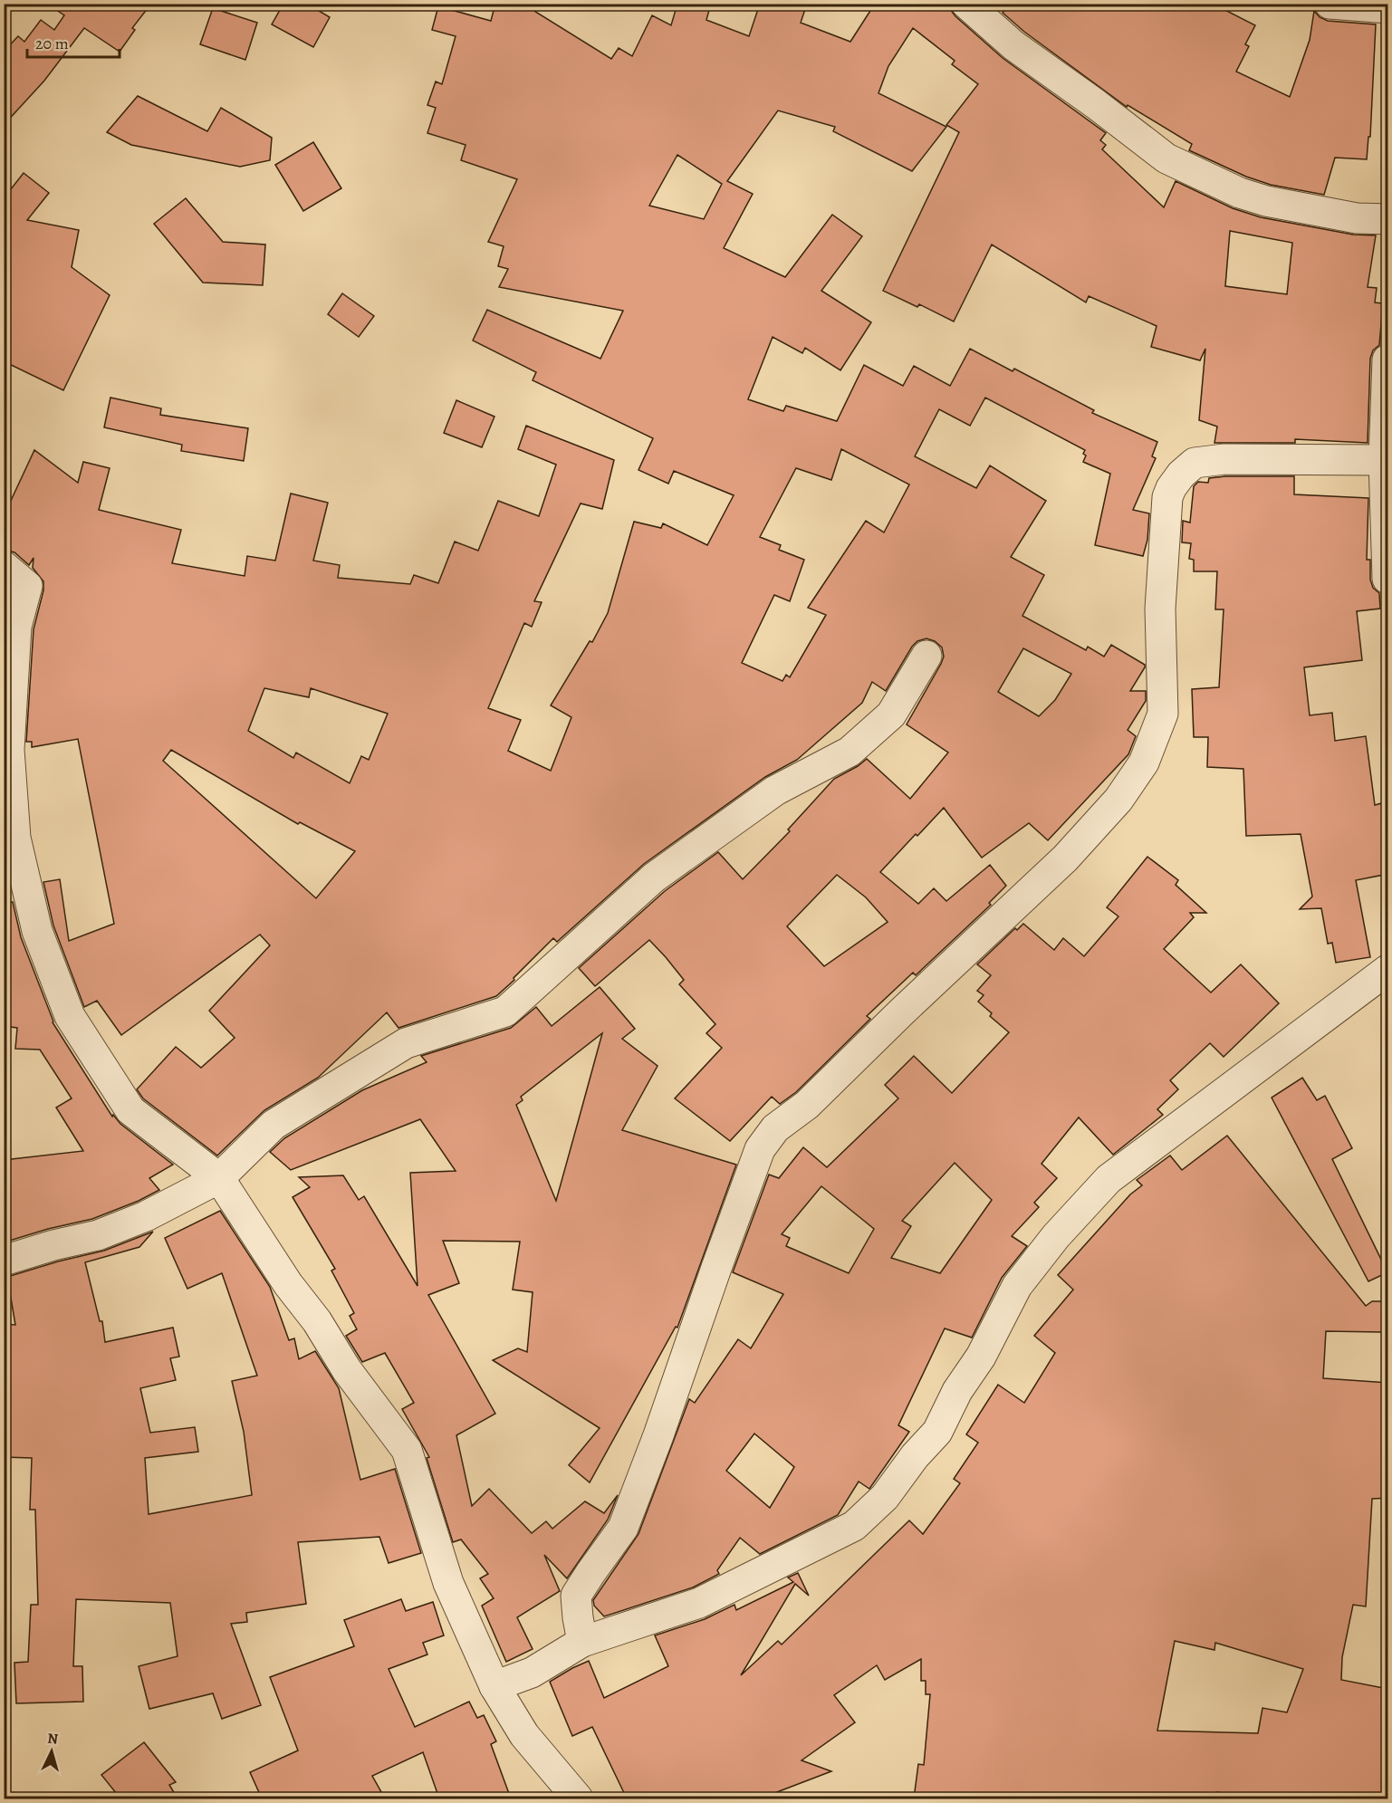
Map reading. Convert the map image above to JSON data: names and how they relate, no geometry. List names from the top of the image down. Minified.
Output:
{"scale_bar":"20 m","north":"top"}
